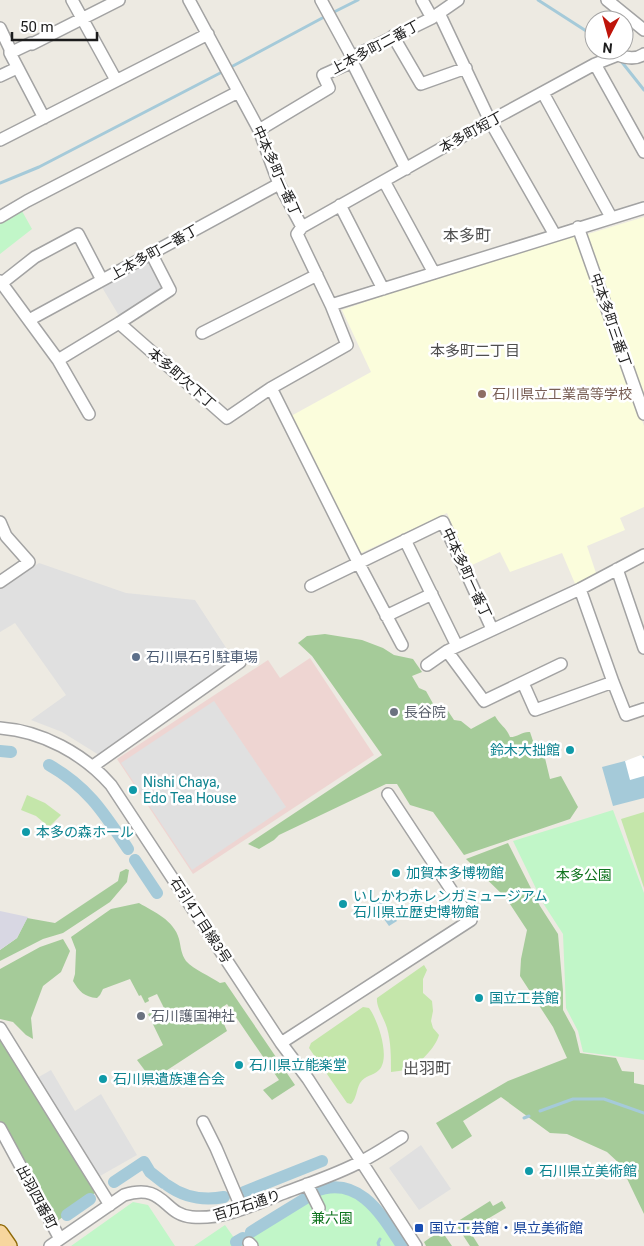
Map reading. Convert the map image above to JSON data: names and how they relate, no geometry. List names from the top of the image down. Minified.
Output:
{"streets":{"street":["上本多町二番丁","本多町短丁","中本多町一番丁","上本多町一番丁","中本多町三番丁","本多町欠下丁","石引4丁目線3号","出羽四番町","百万石通り"]},"crossings":[["上本多町二番丁","中本多町一番丁"],["本多町短丁","中本多町一番丁"],["中本多町一番丁","上本多町一番丁"],["中本多町一番丁","本多町欠下丁"],["石引4丁目線3号","百万石通り"],["出羽四番町","百万石通り"]],"districts":["本多町","本多町二丁目","出羽町"],"parks":["本多公園","兼六園"],"places":{"other":["石川県立工業高等学校","石川県石引駐車場","長谷院","鈴木大拙館","Nishi Chaya, Edo Tea House","本多の森ホール","加賀本多博物館","いしかわ赤レンガミュージアム 石川県立歴史博物館","国立工芸館","石川護国神社","石川県立能楽堂","石川県遺族連合会","石川県立美術館"],"transit":["国立工芸館・県立美術館"]},"scale_bar":"50 m","north":"bottom"}
